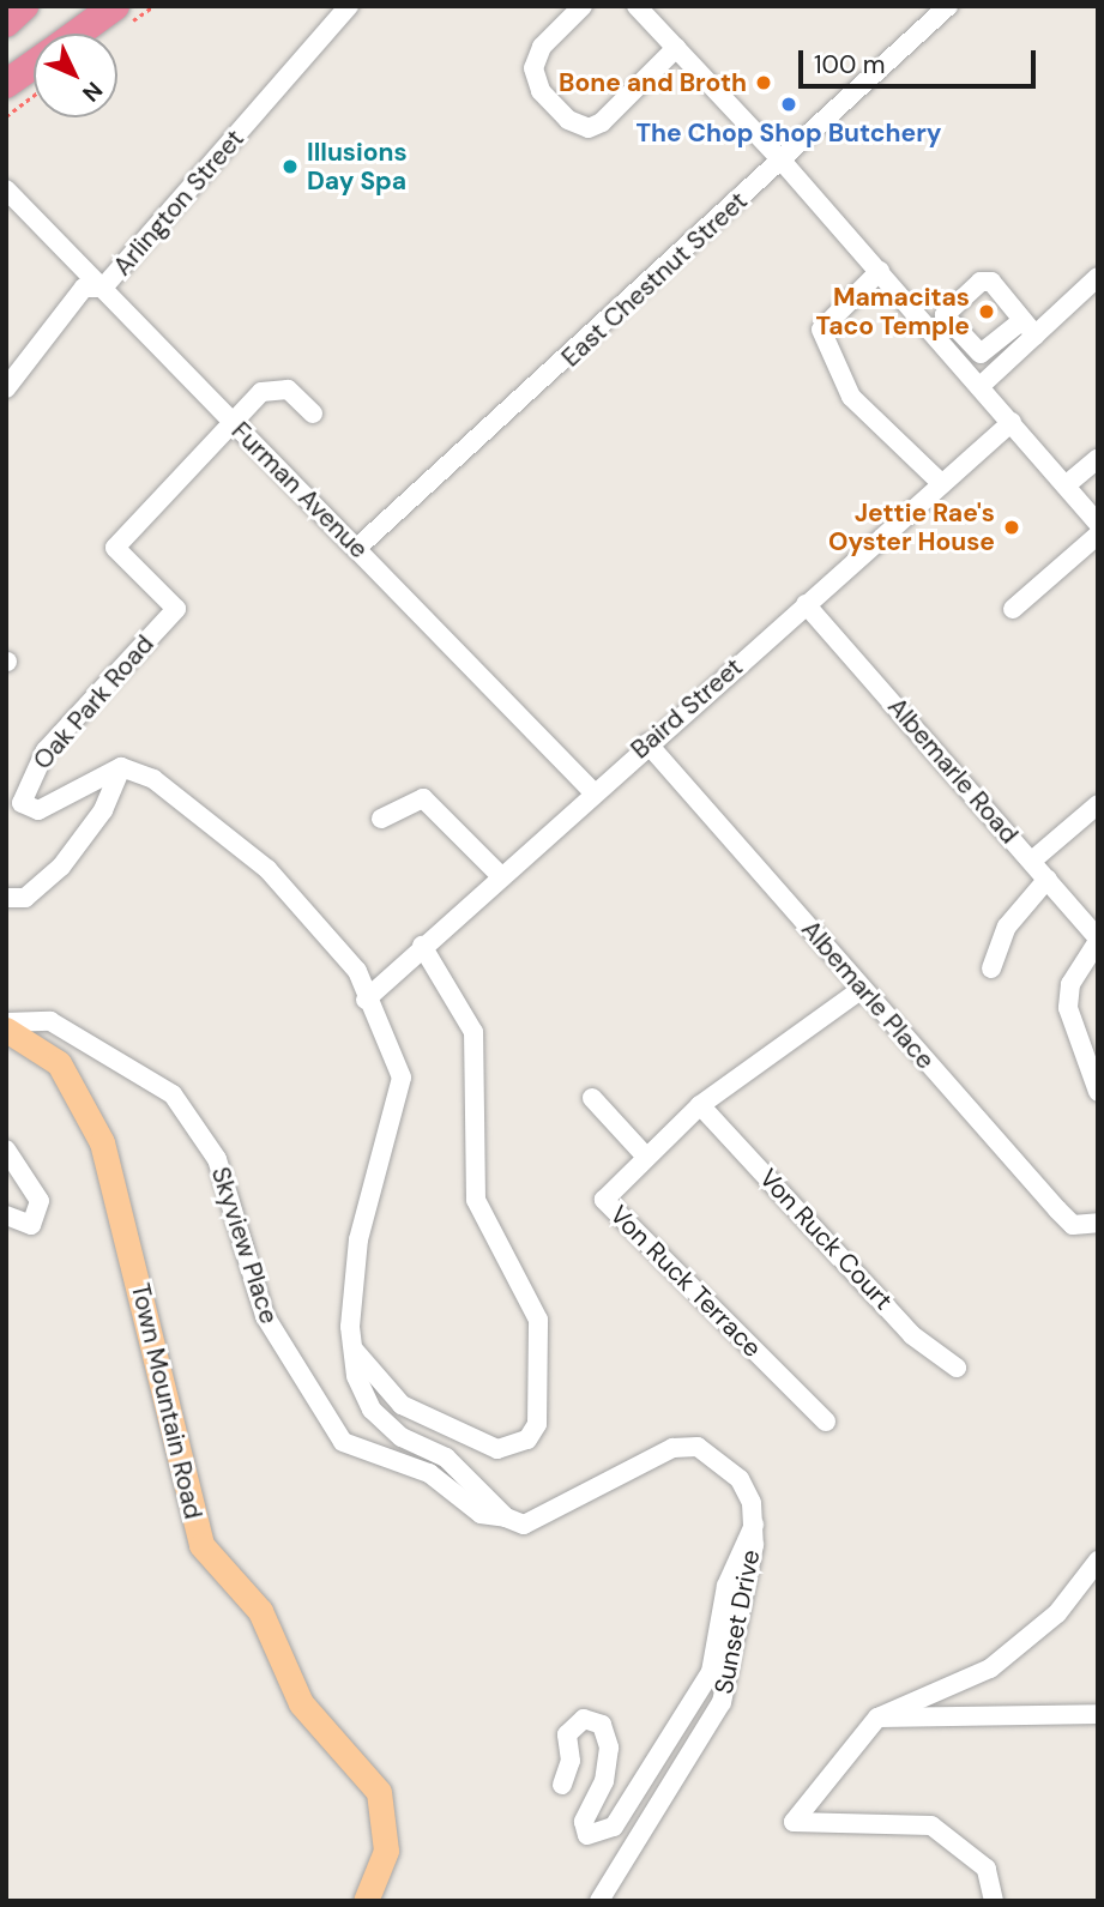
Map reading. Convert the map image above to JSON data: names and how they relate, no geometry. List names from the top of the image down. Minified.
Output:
{"streets":{"main road":["Town Mountain Road"],"street":["Arlington Street","East Chestnut Street","Furman Avenue","Oak Park Road","Baird Street","Albemarle Road","Albemarle Place","Von Ruck Court","Skyview Place","Von Ruck Terrace","Sunset Drive"]},"crossings":[["Arlington Street","Furman Avenue"],["East Chestnut Street","Furman Avenue"],["Furman Avenue","Oak Park Road"],["Furman Avenue","Baird Street"],["Baird Street","Albemarle Road"],["Baird Street","Albemarle Place"],["Albemarle Place","Von Ruck Terrace"],["Von Ruck Court","Von Ruck Terrace"],["Skyview Place","Sunset Drive"]],"places":["Bone and Broth","The Chop Shop Butchery","Illusions Day Spa","Mamacitas Taco Temple","Jettie Rae's Oyster House"],"scale_bar":"100 m","north":"bottom right"}
